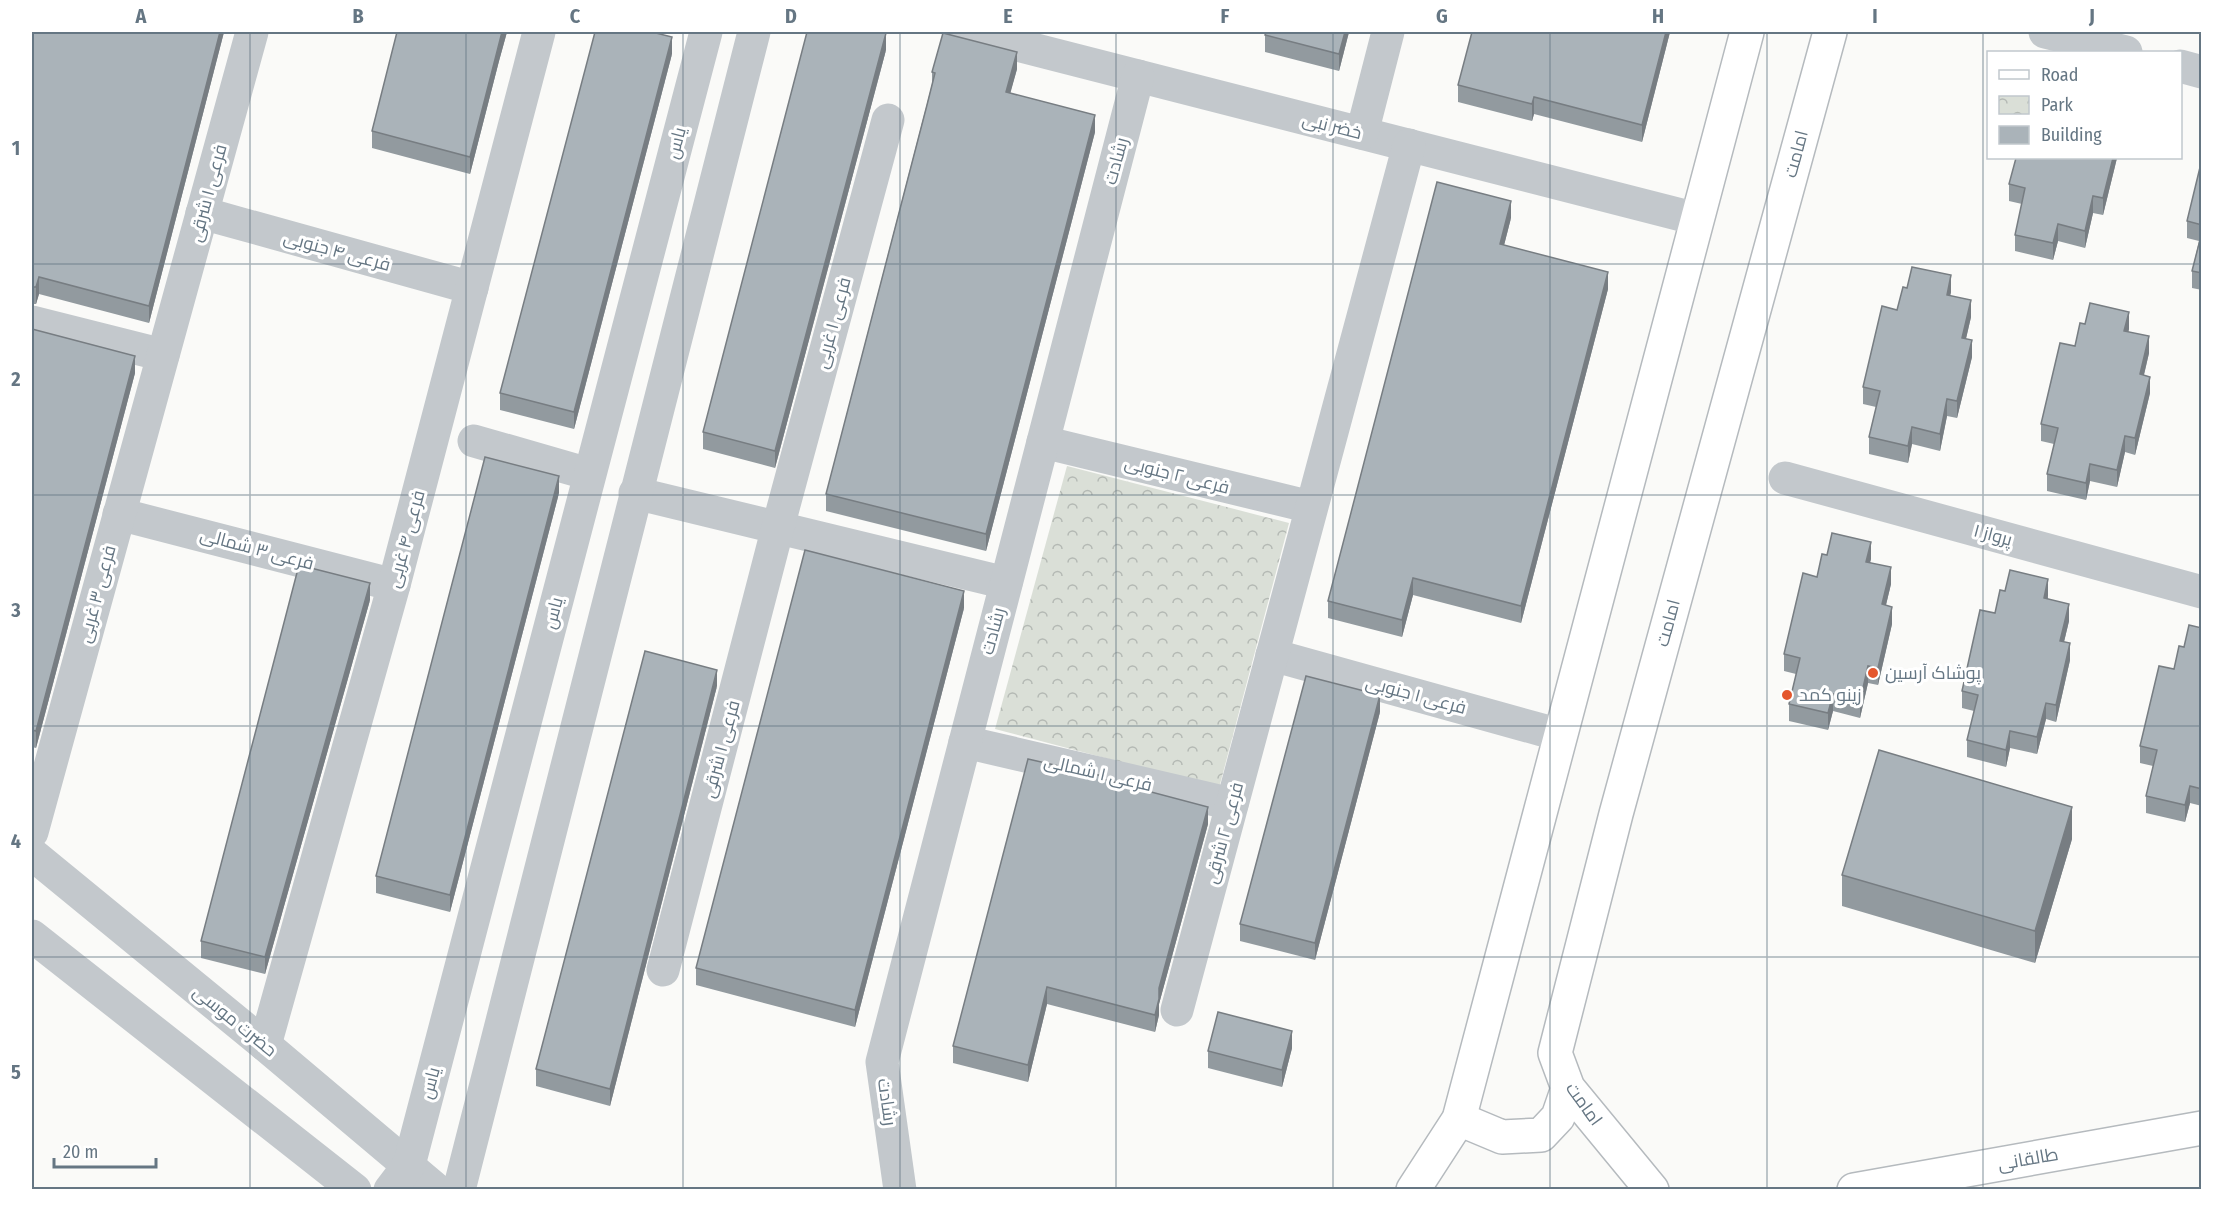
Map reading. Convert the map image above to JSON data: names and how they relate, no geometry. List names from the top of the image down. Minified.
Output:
{"streets":{"main road":["امامت","طالقانی"],"street":["خضر نبی","یاس","رشادت","فرعی ۱ شرقی","فرعی ۴ جنوبی","فرعی ۱ غربی","فرعی ۲ جنوبی","پرواز ۱","فرعی ۴ غربی","فرعی ۳ شمالی","فرعی ۳ غربی","فرعی ۱ جنوبی","فرعی ۱ شمالی","فرعی ۲ شرقی","حضرت موسی"]},"crossings":[["خضر نبی","رشادت"],["خضر نبی","فرعی ۲ شرقی"],["یاس","حضرت موسی"],["رشادت","فرعی ۲ جنوبی"],["رشادت","فرعی ۱ شمالی"],["فرعی ۱ شرقی","فرعی ۴ جنوبی"],["فرعی ۱ شرقی","فرعی ۱ غربی"],["فرعی ۱ شرقی","فرعی ۳ غربی"],["فرعی ۴ جنوبی","فرعی ۴ غربی"],["فرعی ۲ جنوبی","فرعی ۲ شرقی"],["فرعی ۴ غربی","فرعی ۳ شمالی"],["فرعی ۴ غربی","حضرت موسی"],["فرعی ۳ شمالی","فرعی ۳ غربی"],["فرعی ۱ جنوبی","فرعی ۲ شرقی"],["فرعی ۱ شمالی","فرعی ۲ شرقی"]],"places":["پوشاک آرسین","زینو کمد"],"legend":["Road","Park","Building"],"scale_bar":"20 m","grid":{"columns":["A","B","C","D","E","F","G","H","I","J"],"rows":["1","2","3","4","5"]}}
